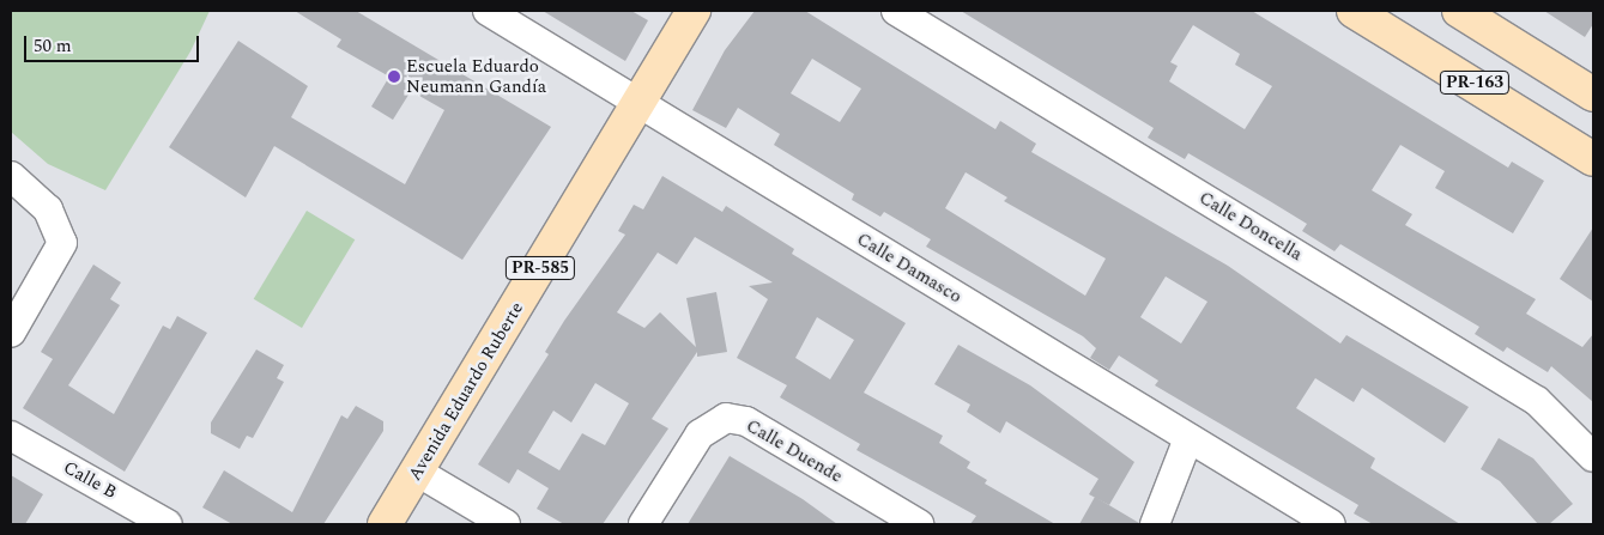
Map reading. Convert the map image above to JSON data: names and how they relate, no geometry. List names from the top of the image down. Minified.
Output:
{"streets":{"main road":["PR-163","PR-585","Avenida Eduardo Ruberte"],"street":["Calle Doncella","Calle Damasco","Calle Duende","Calle B"]},"crossings":[["Calle Damasco","Avenida Eduardo Ruberte"]],"places":["Escuela Eduardo Neumann Gandía"],"scale_bar":"50 m"}
